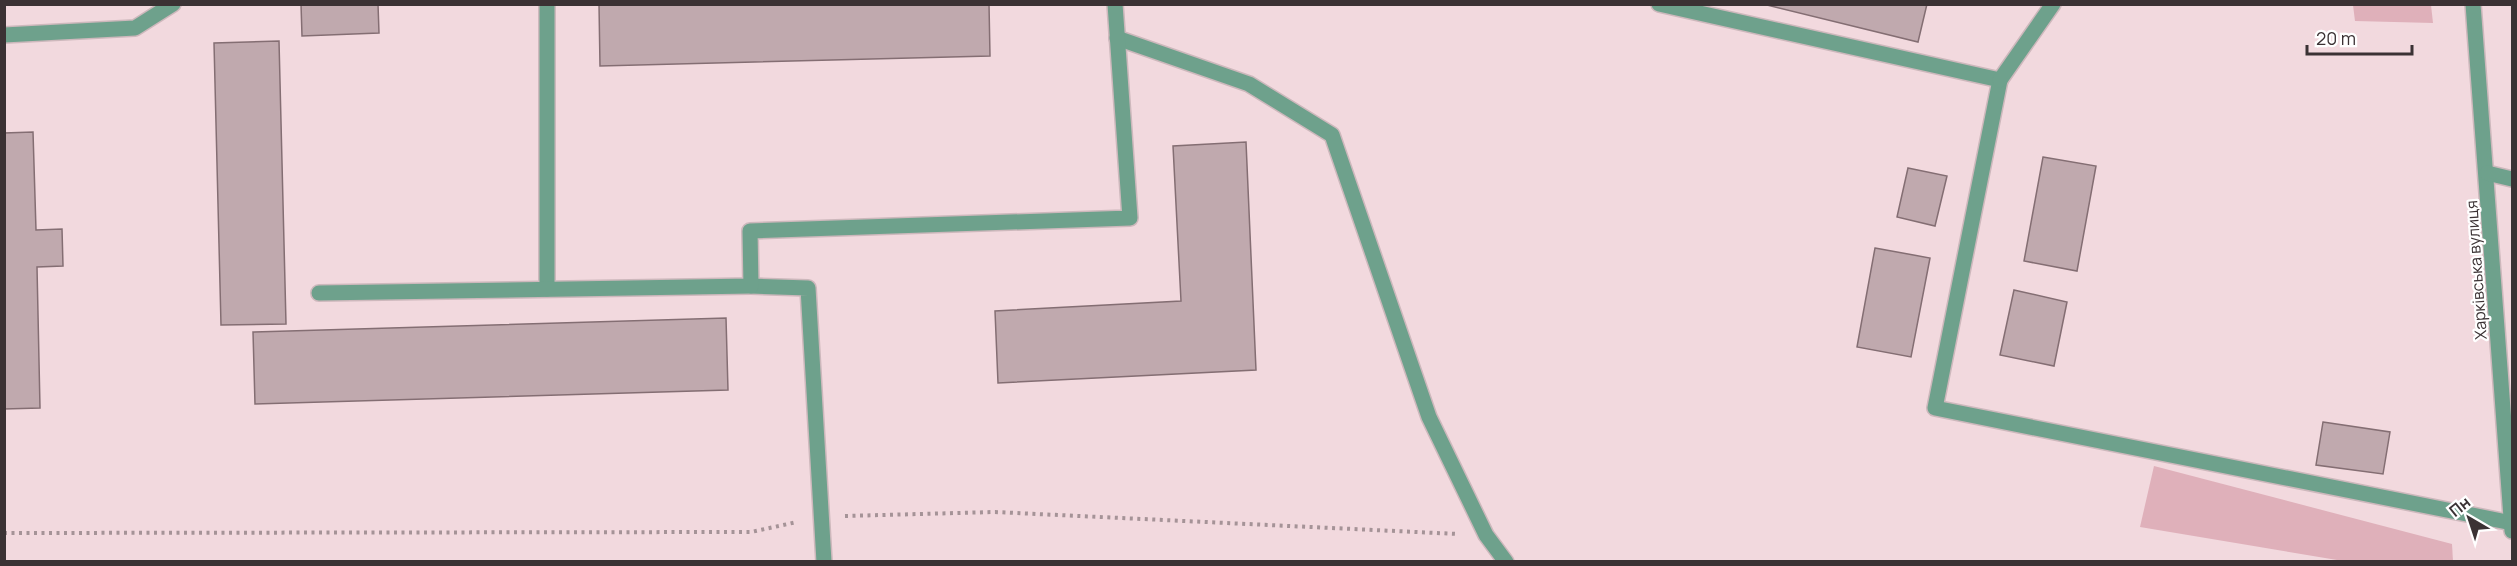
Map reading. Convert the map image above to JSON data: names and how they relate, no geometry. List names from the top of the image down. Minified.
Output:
{"streets":{"street":["Харківська вулиця"]},"scale_bar":"20 m","north":"top left"}
